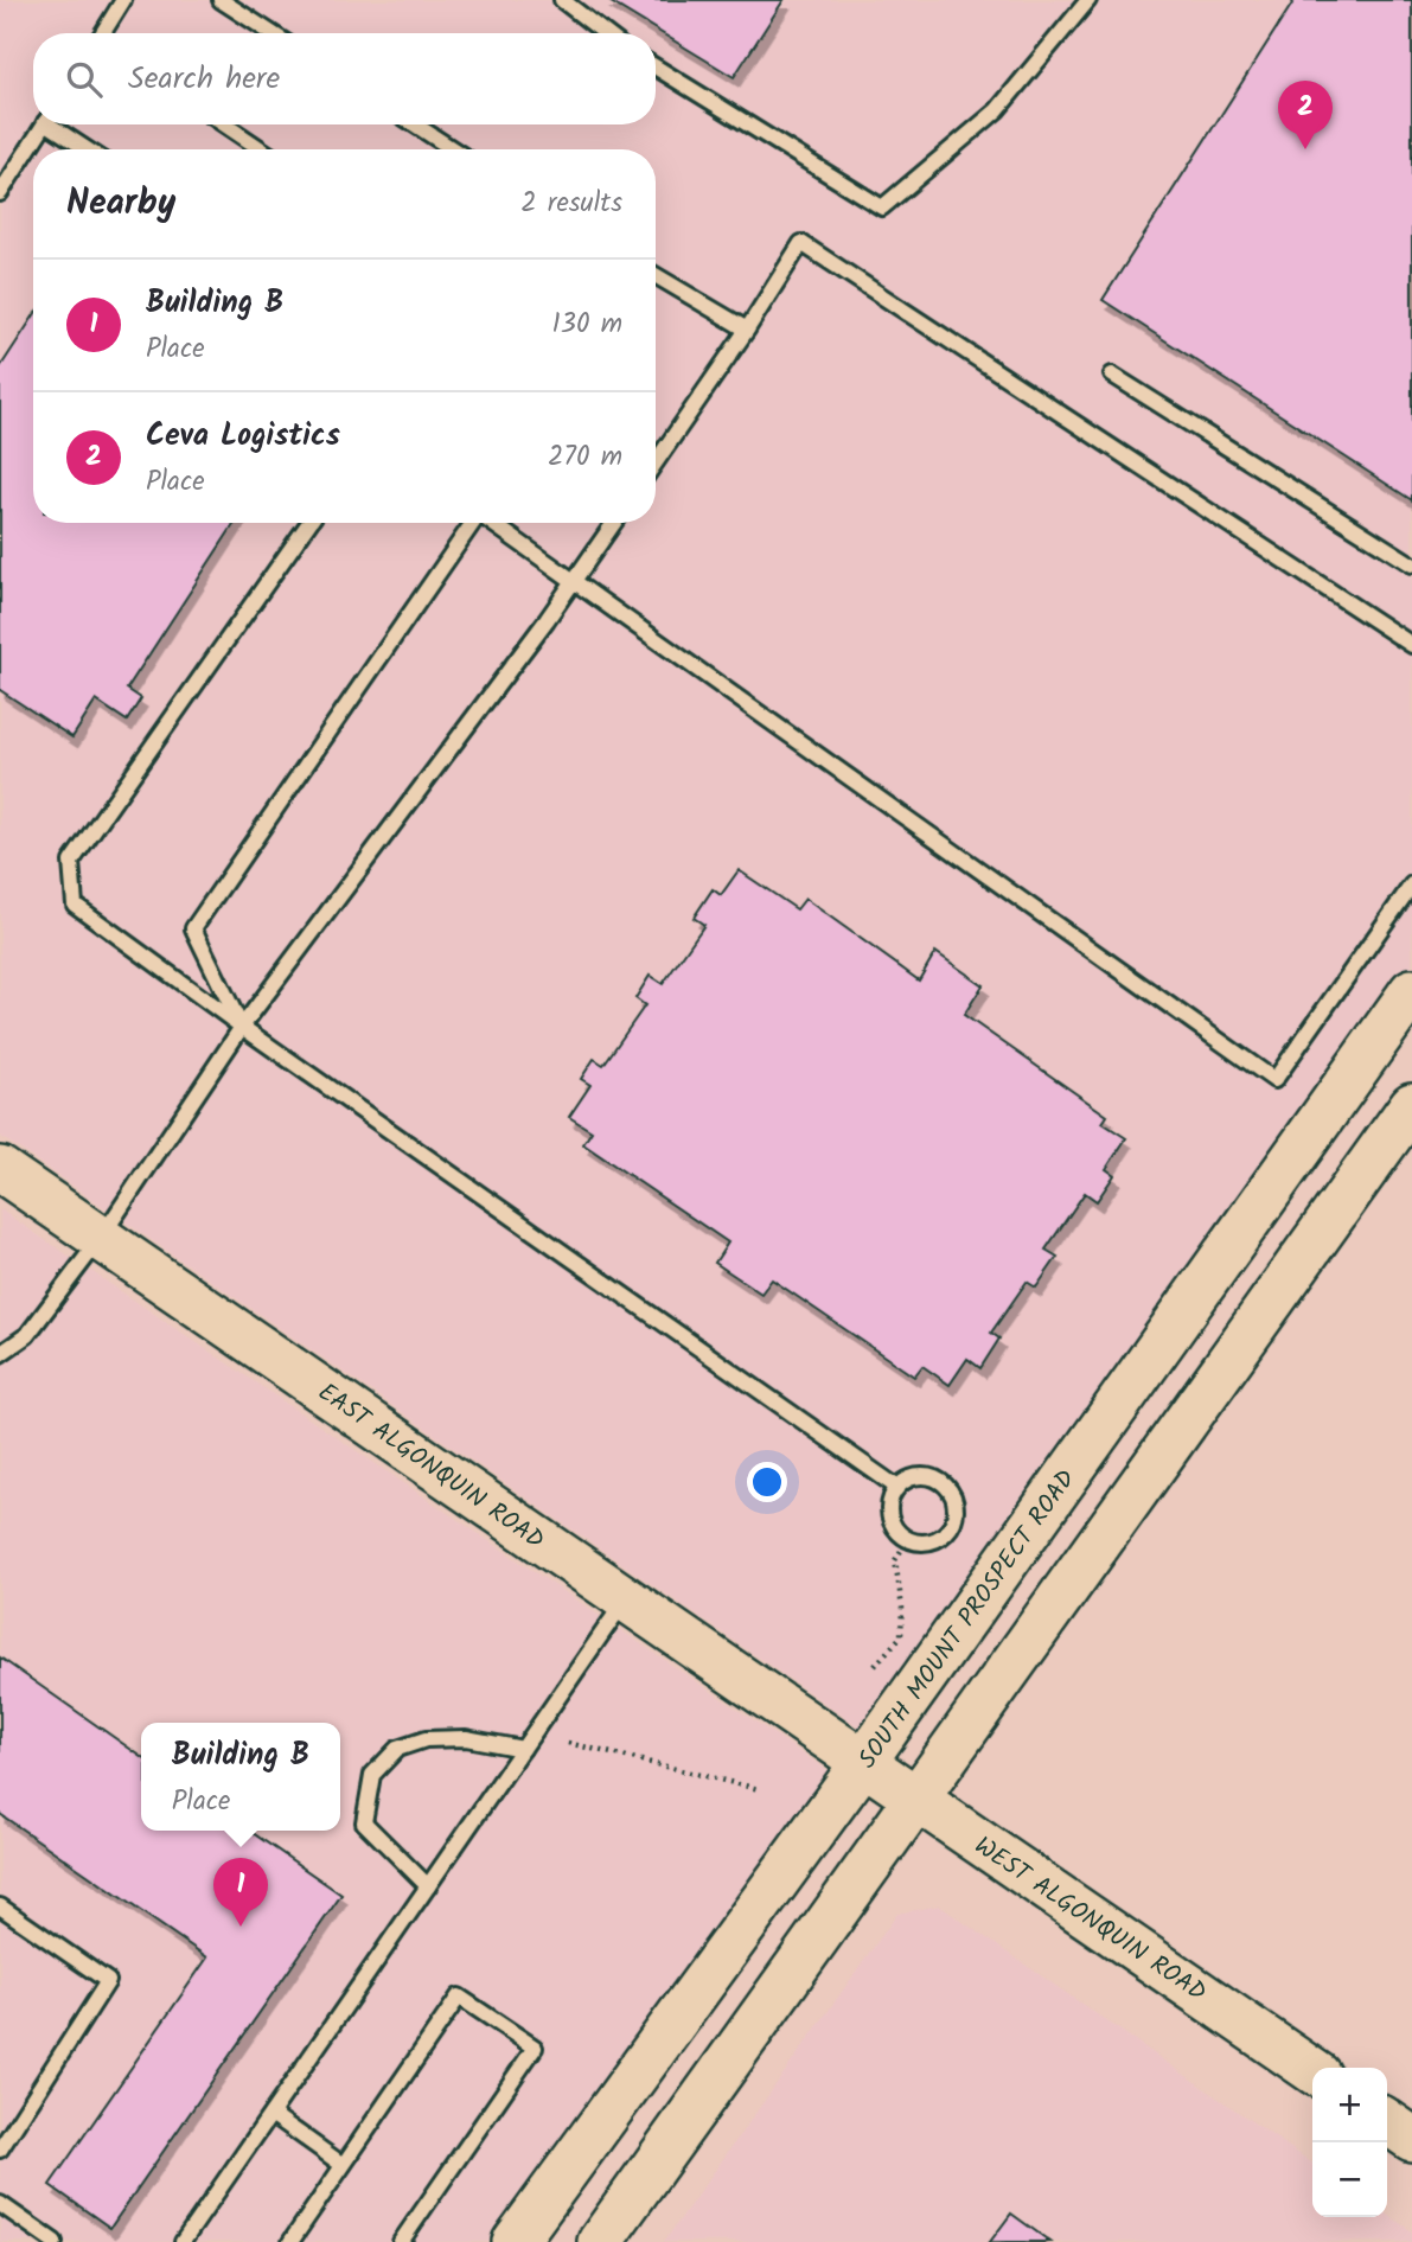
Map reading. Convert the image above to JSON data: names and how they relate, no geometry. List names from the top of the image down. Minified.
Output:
{"streets":{"main road":["EAST ALGONQUIN ROAD","SOUTH MOUNT PROSPECT ROAD","WEST ALGONQUIN ROAD"]},"crossings":[["EAST ALGONQUIN ROAD","SOUTH MOUNT PROSPECT ROAD"],["EAST ALGONQUIN ROAD","WEST ALGONQUIN ROAD"],["SOUTH MOUNT PROSPECT ROAD","WEST ALGONQUIN ROAD"]],"page":{"search":"Search here","pins":["2","1"],"heading":["Nearby","2 results"],"list":[{"mark":"1","name":"Building B","note":"Place","value":"130 m"},{"mark":"2","name":"Ceva Logistics","note":"Place","value":"270 m"}],"popup":["Building B","Place"],"map_buttons":["+","−"]}}
